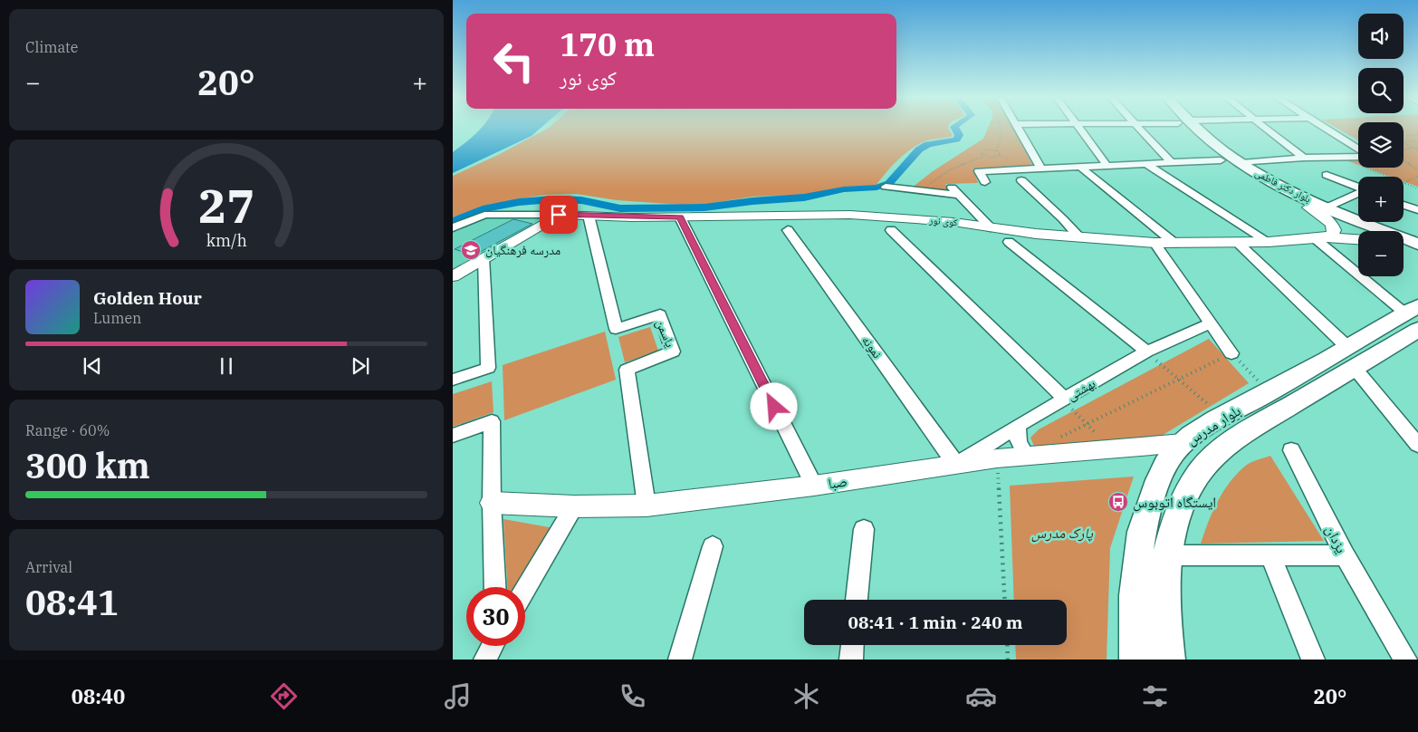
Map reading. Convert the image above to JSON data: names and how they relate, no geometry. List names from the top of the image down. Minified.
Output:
{"streets":{"main road":["بلوار دکتر فاطمی","بلوار مدرس"],"street":["کوی نور","یاسمن","نمونه","بهشتی","صبا","یزدان"]},"crossings":[["کوی نور","یاسمن"],["یاسمن","صبا"],["نمونه","بهشتی"],["نمونه","صبا"],["بهشتی","صبا"],["بلوار مدرس","صبا"]],"parks":["پارک مدرس"],"places":{"school or university":["مدرسه فرهنگیان"],"bus stop":["ایستگاه اتوبوس"]},"page":{"tile":["Climate",["Range · 60%","300 km"],["Arrival","08:41"]],"map_buttons":["+","−"],"turn":["170 m","کوی نور"],"heat":["−","20°","+"],"song":["Golden Hour","Lumen"],"limit":"30","trip":"08:41 · 1 min · 240 m","tabs":["08:40","20°"],"gauge":["27","km/h"]}}
